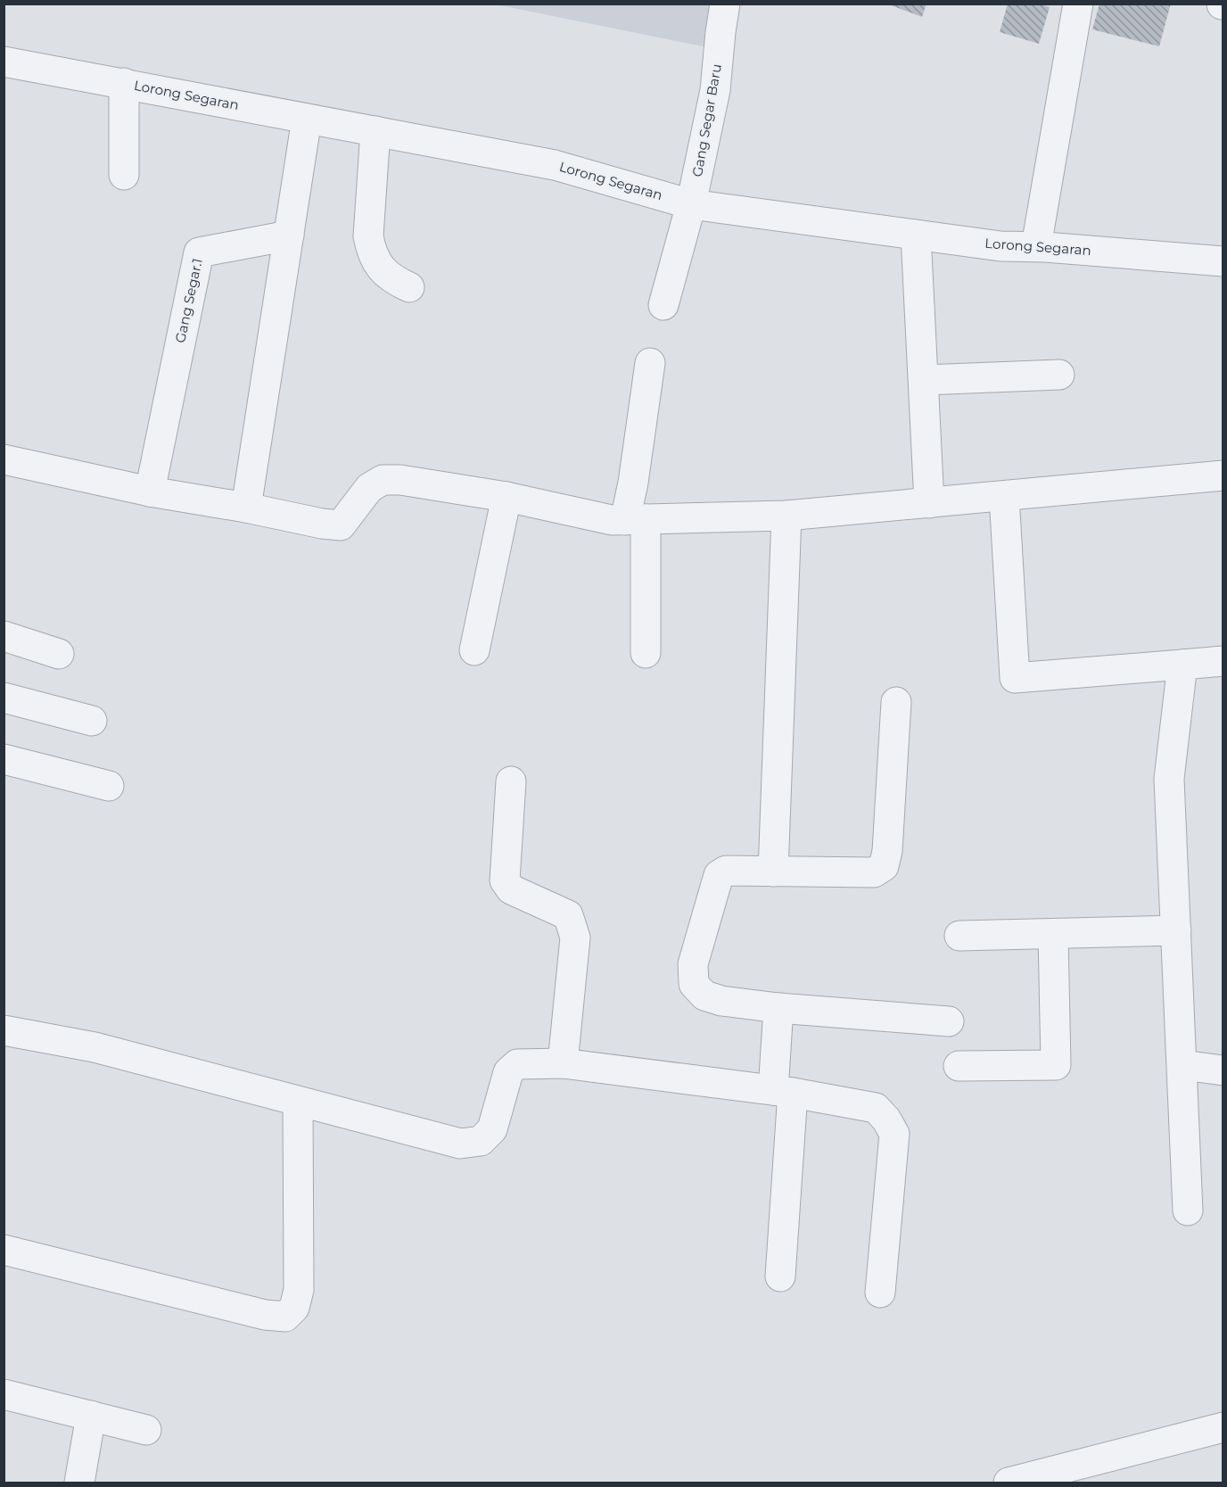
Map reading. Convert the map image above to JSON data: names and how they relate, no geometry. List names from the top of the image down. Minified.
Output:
{"streets":{"street":["Lorong Segaran","Gang Segar Baru","Gang Segar.1"]},"crossings":[["Lorong Segaran","Gang Segar Baru"]]}
